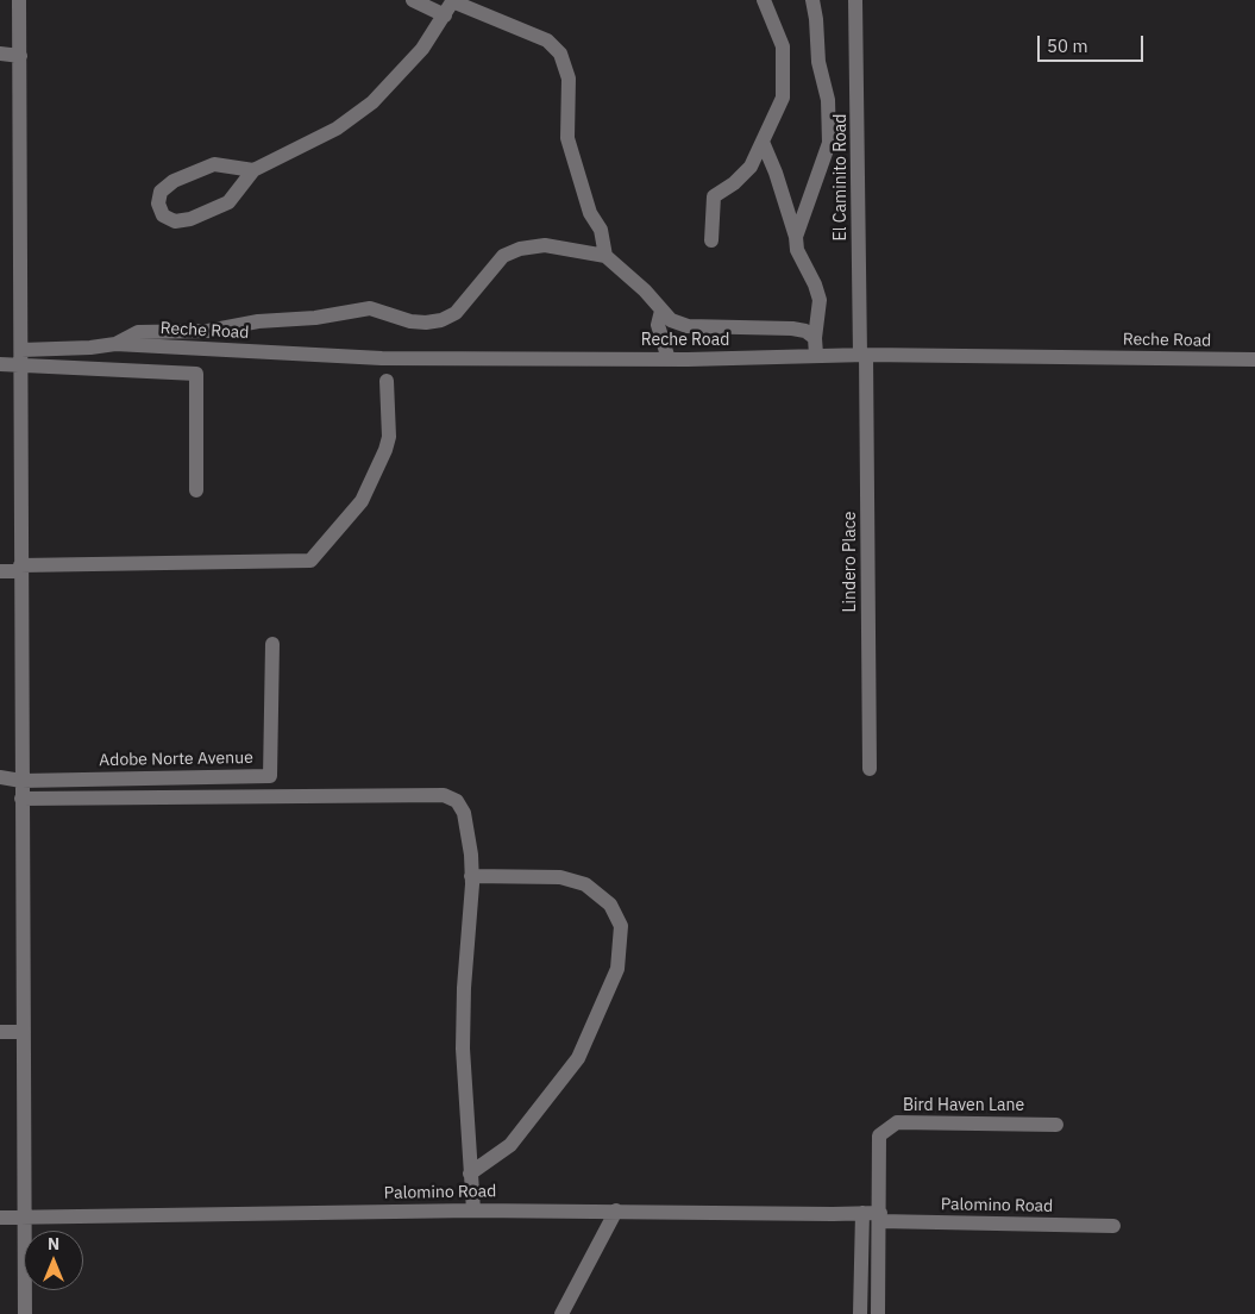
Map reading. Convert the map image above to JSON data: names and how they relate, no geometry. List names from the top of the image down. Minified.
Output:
{"streets":{"street":["El Caminito Road","Reche Road","Lindero Place","Adobe Norte Avenue","Bird Haven Lane","Palomino Road"]},"crossings":[["El Caminito Road","Reche Road"],["El Caminito Road","Lindero Place"],["Reche Road","Lindero Place"],["Bird Haven Lane","Palomino Road"]],"scale_bar":"50 m","north":"top"}
